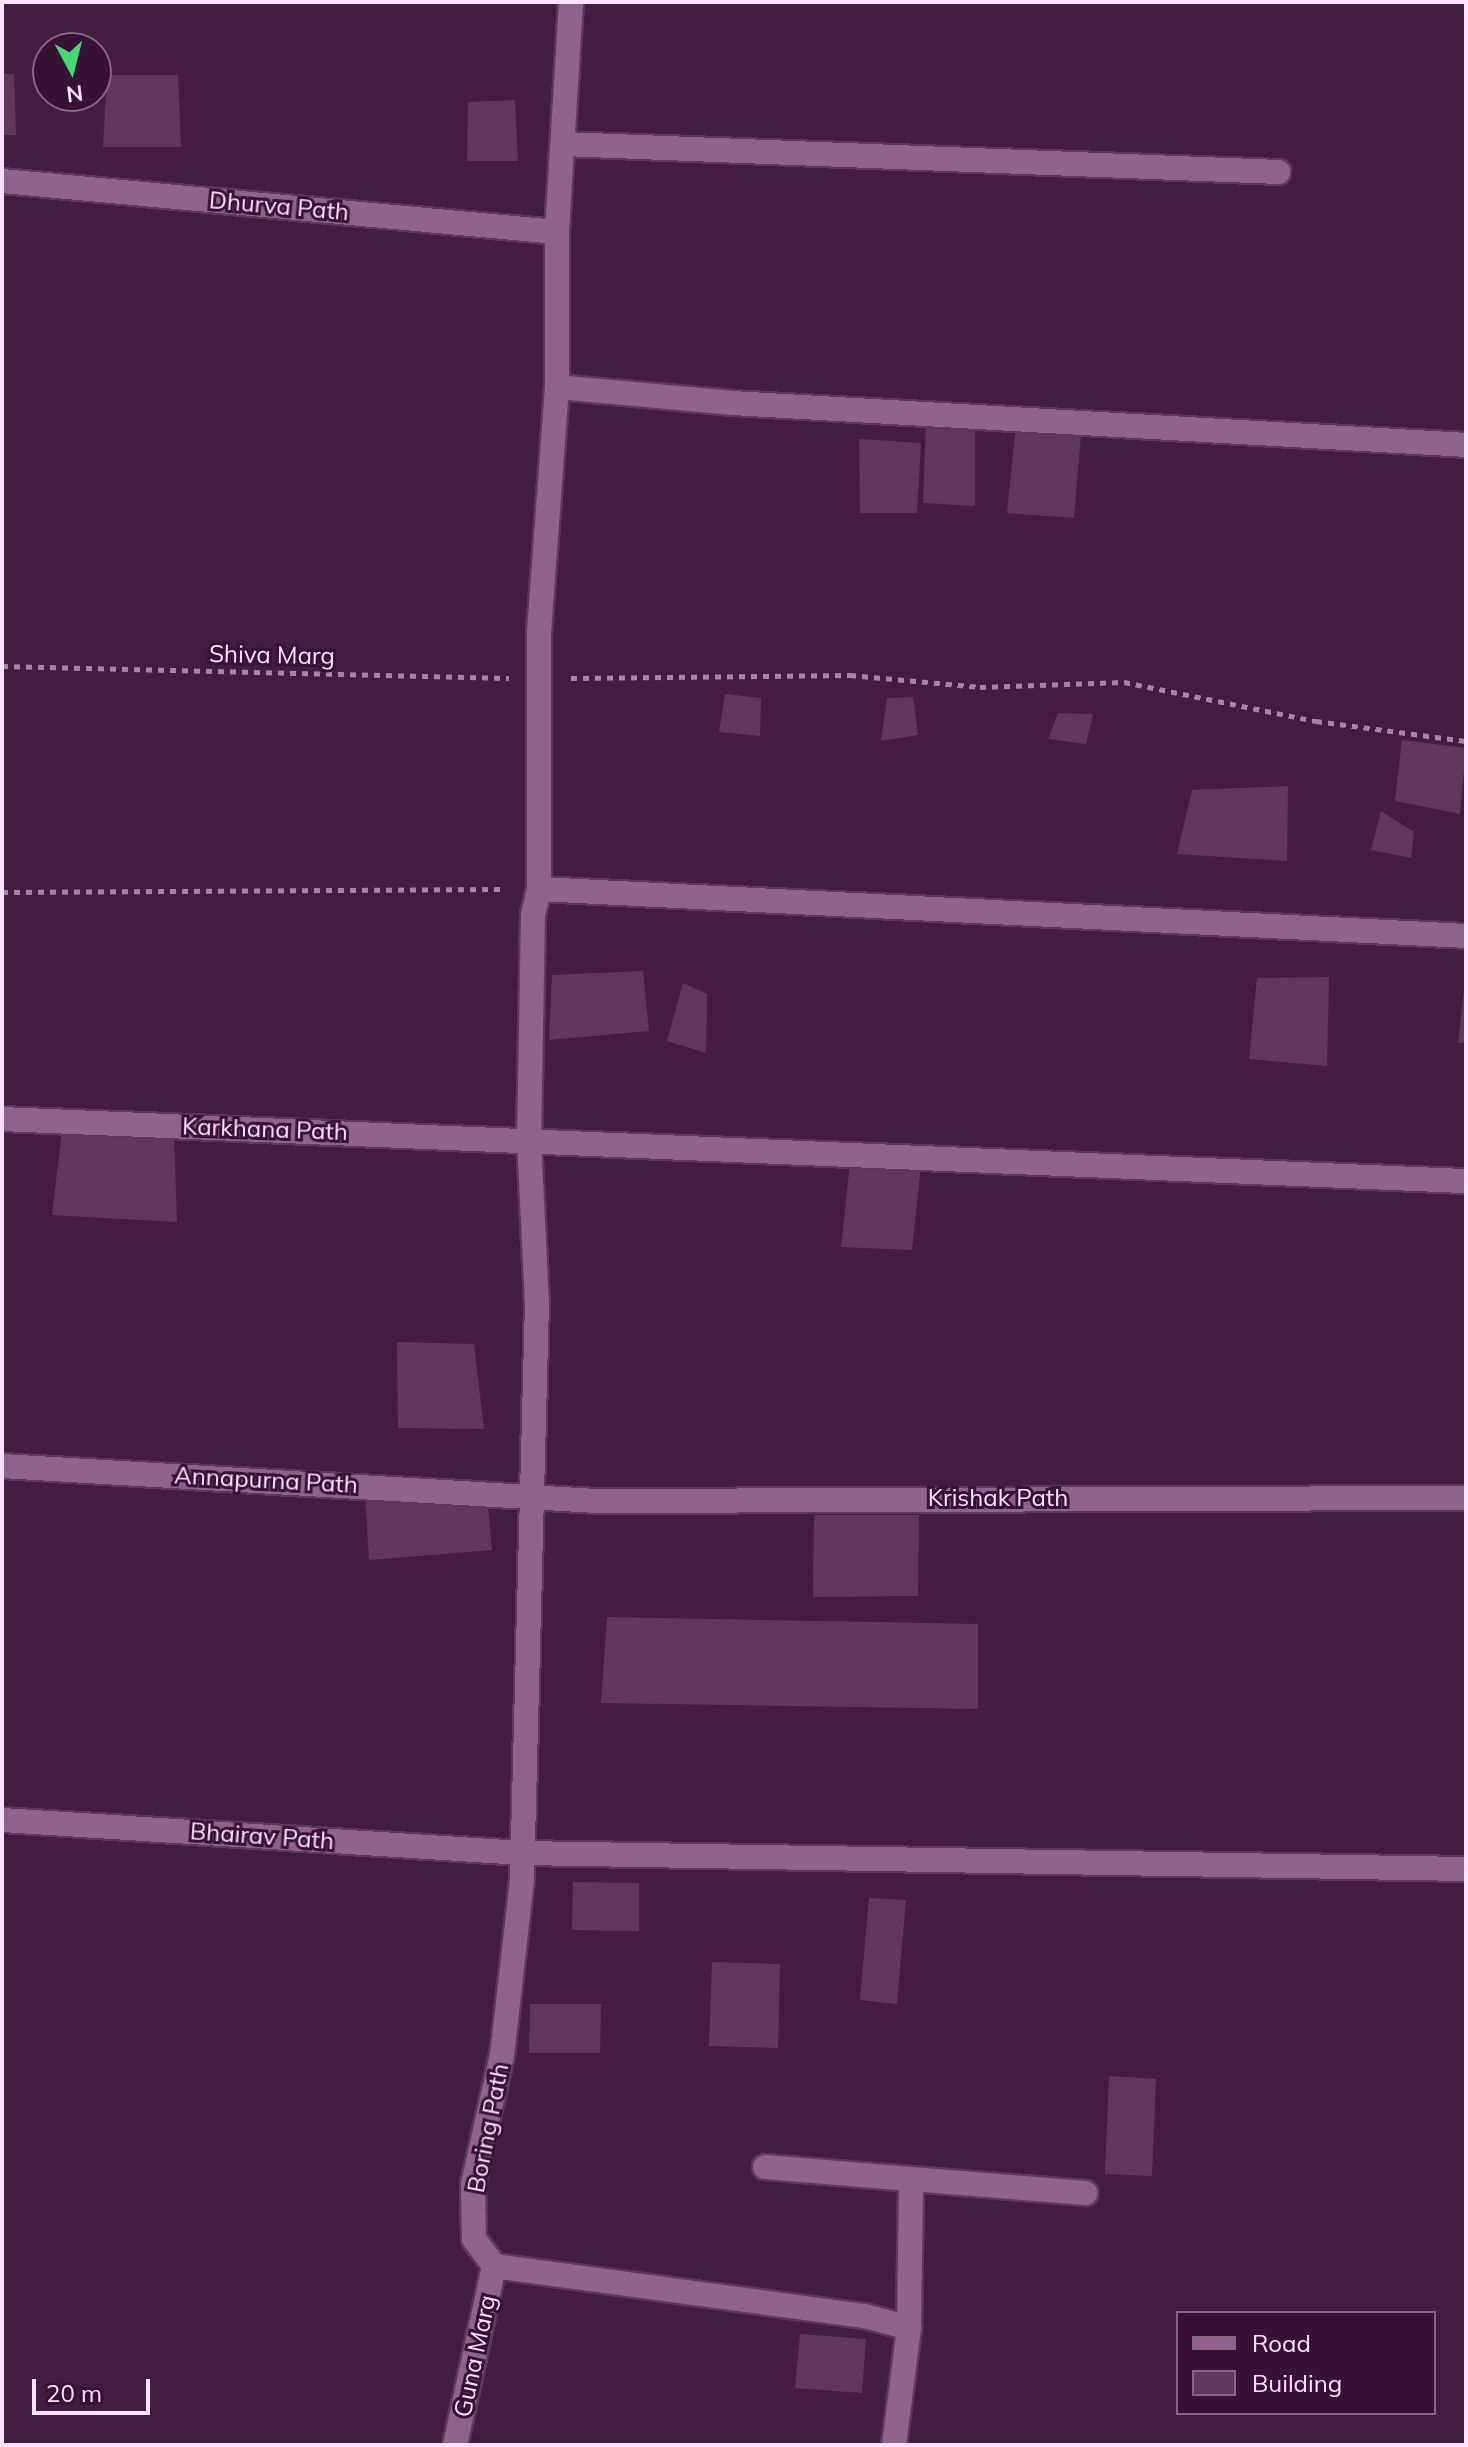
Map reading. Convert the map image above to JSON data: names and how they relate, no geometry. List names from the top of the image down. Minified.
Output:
{"streets":{"street":["Dhurva Path","Karkhana Path","Annapurna Path","Krishak Path","Bhairav Path","Boring Path","Guna Marg"],"path":["Shiva Marg"]},"crossings":[["Dhurva Path","Boring Path"],["Shiva Marg","Boring Path"],["Karkhana Path","Boring Path"],["Annapurna Path","Krishak Path"],["Annapurna Path","Boring Path"],["Krishak Path","Boring Path"],["Bhairav Path","Boring Path"],["Boring Path","Guna Marg"]],"legend":["Road","Building"],"scale_bar":"20 m","north":"bottom"}
